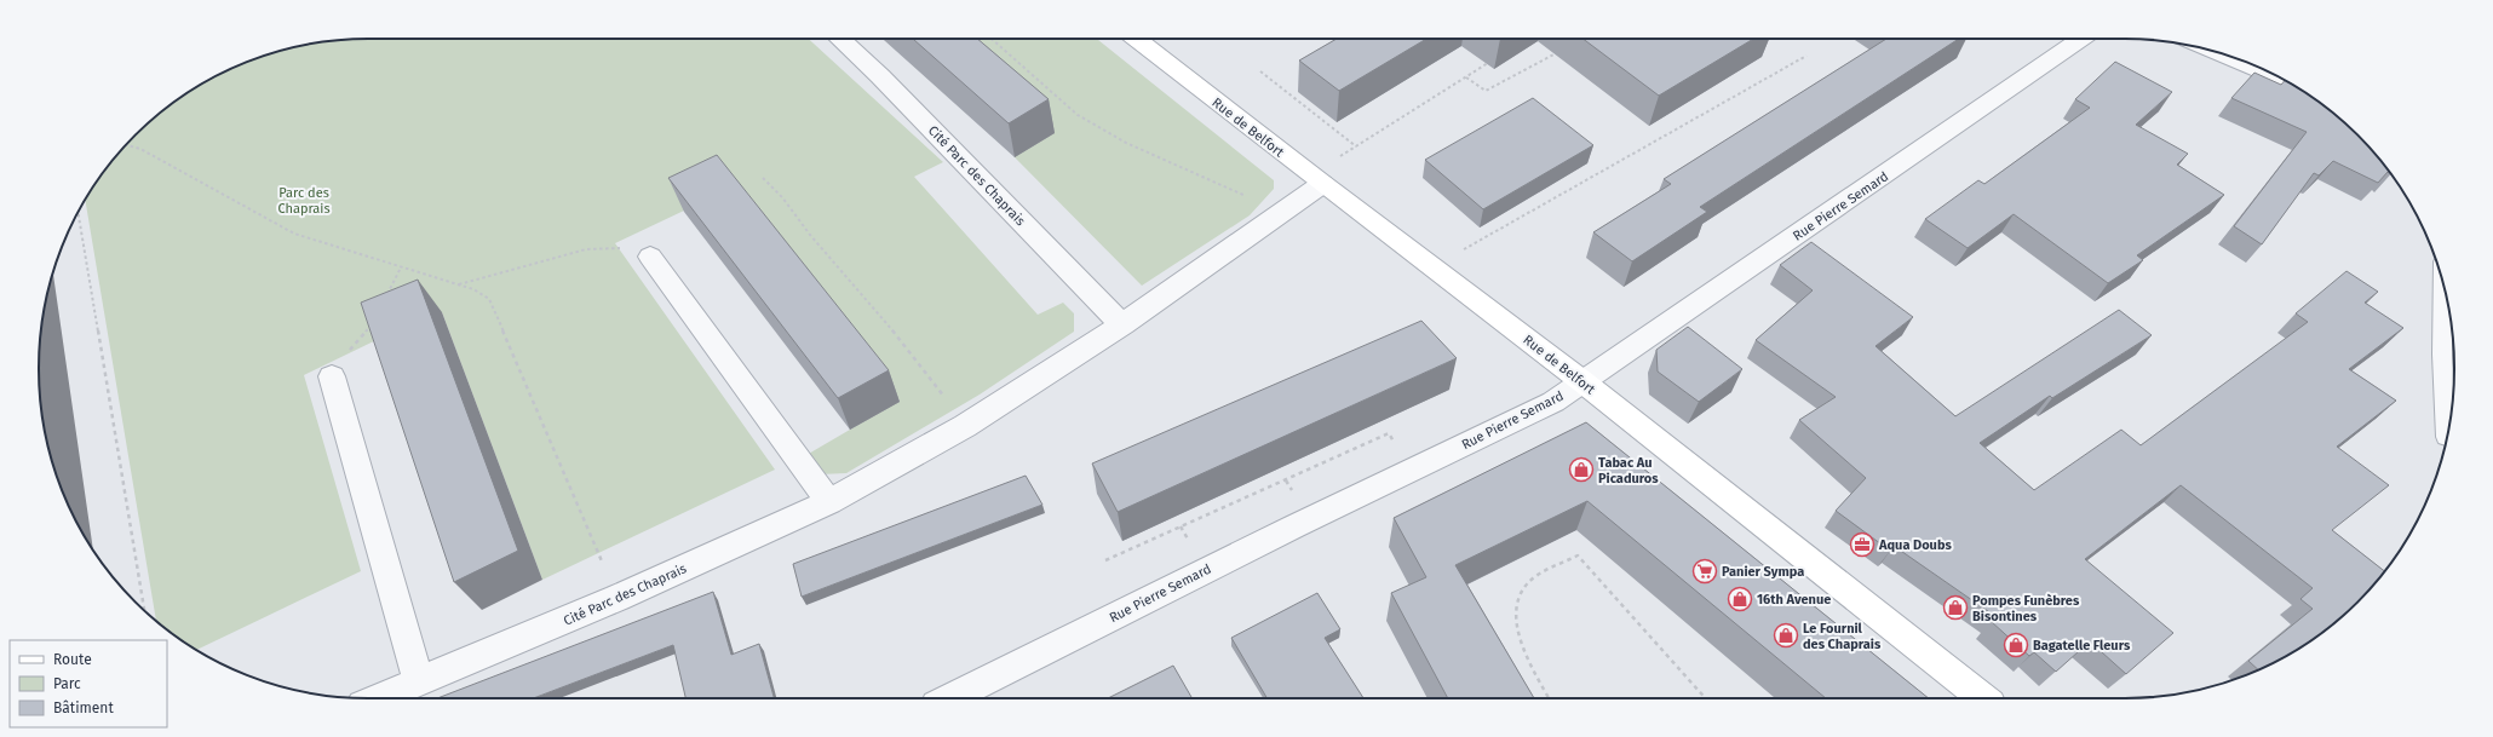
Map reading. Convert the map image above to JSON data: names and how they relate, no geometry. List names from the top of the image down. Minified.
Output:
{"streets":{"main road":["Rue de Belfort"],"street":["Cité Parc des Chaprais","Rue Pierre Semard"]},"crossings":[["Rue de Belfort","Cité Parc des Chaprais"],["Rue de Belfort","Rue Pierre Semard"]],"parks":["Parc des Chaprais"],"places":{"shop":["Tabac Au Picaduros","16th Avenue","Pompes Funèbres Bisontines","Le Fournil des Chaprais","Bagatelle Fleurs"],"office":["Aqua Doubs"],"supermarket":["Panier Sympa"]},"legend":["Route","Parc","Bâtiment"]}
